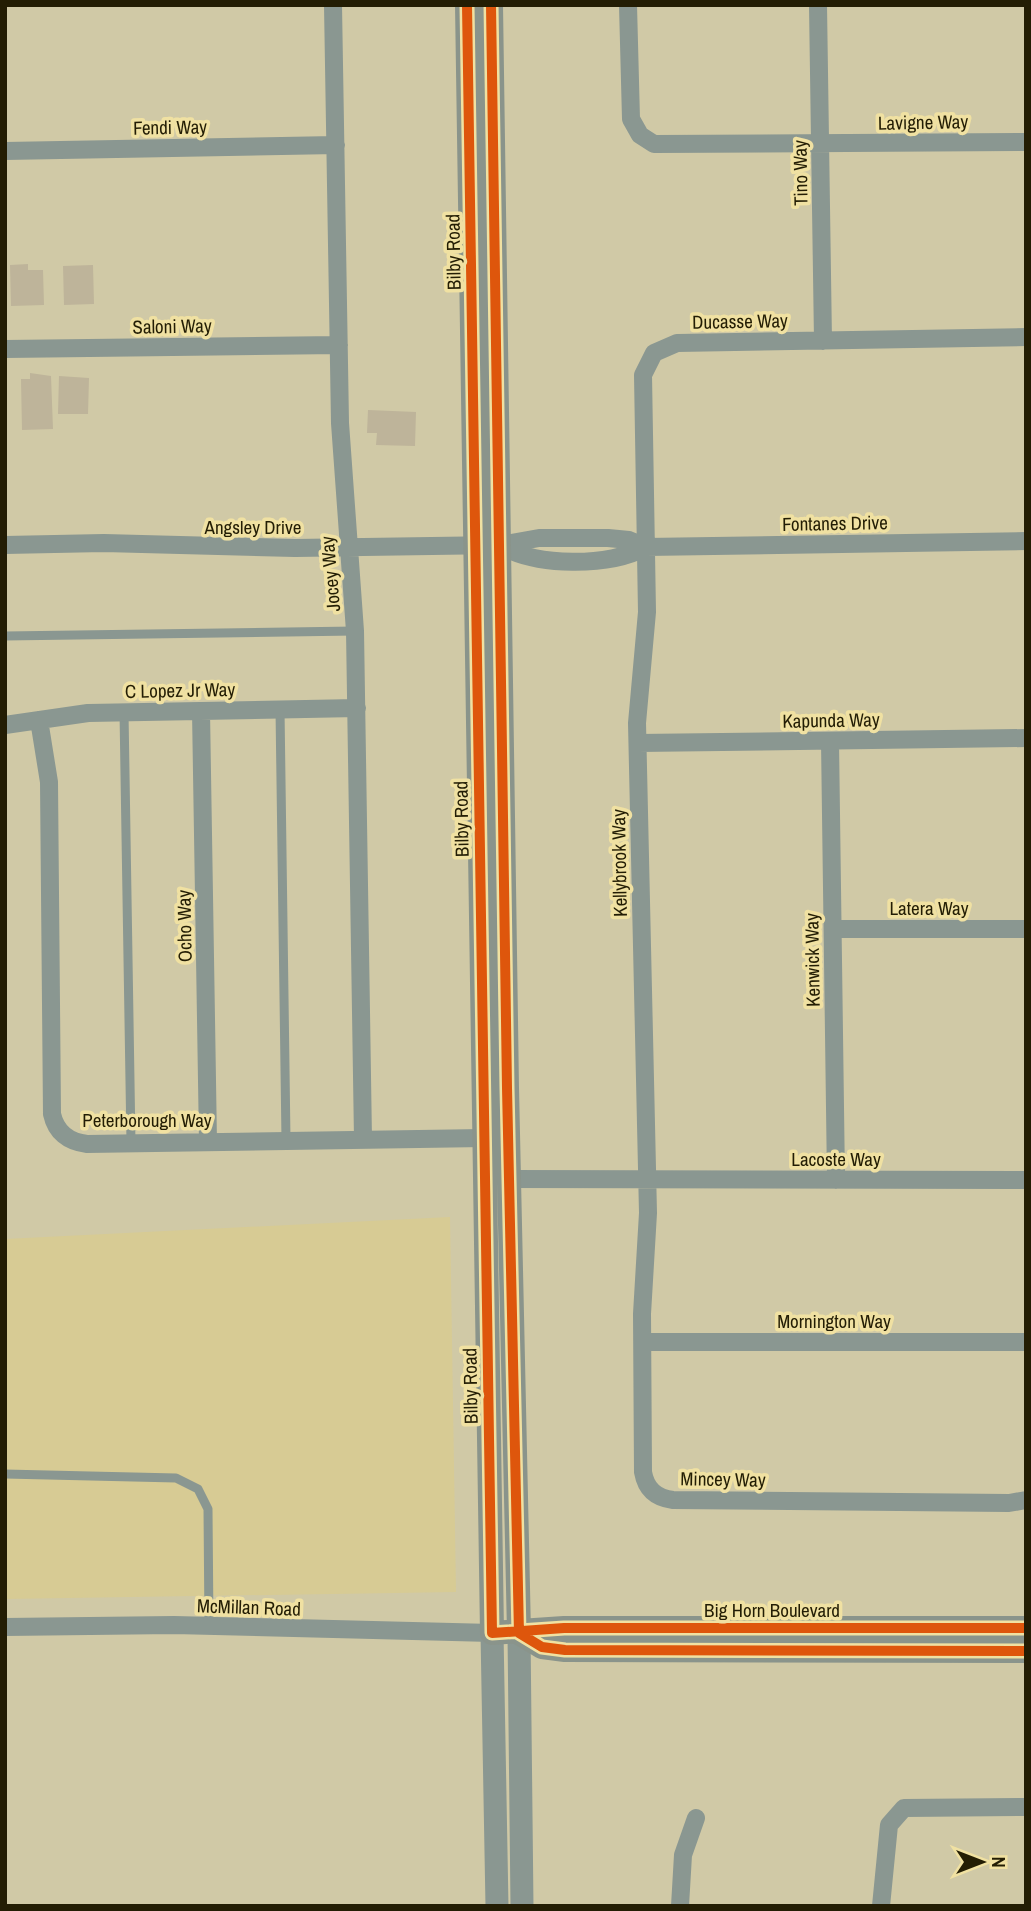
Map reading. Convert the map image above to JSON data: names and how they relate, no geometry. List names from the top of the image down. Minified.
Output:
{"streets":{"main road":["Bilby Road","Big Horn Boulevard"],"street":["Lavigne Way","Fendi Way","Tino Way","Ducasse Way","Saloni Way","Fontanes Drive","Angsley Drive","Jocey Way","C Lopez Jr Way","Kapunda Way","Kellybrook Way","Latera Way","Ocho Way","Kenwick Way","Peterborough Way","Lacoste Way","Mornington Way","Mincey Way","McMillan Road"]},"crossings":[["Lavigne Way","Tino Way"],["Fendi Way","Jocey Way"],["Tino Way","Ducasse Way"],["Bilby Road","Angsley Drive"],["Bilby Road","Peterborough Way"],["Bilby Road","McMillan Road"],["Bilby Road","Big Horn Boulevard"],["Ducasse Way","Fontanes Drive"],["Ducasse Way","Kellybrook Way"],["Saloni Way","Jocey Way"],["Fontanes Drive","Angsley Drive"],["Fontanes Drive","Kellybrook Way"],["Angsley Drive","Jocey Way"],["Jocey Way","C Lopez Jr Way"],["Jocey Way","Peterborough Way"],["C Lopez Jr Way","Ocho Way"],["C Lopez Jr Way","Peterborough Way"],["Kapunda Way","Kellybrook Way"],["Kapunda Way","Kenwick Way"],["Kellybrook Way","Lacoste Way"],["Kellybrook Way","Mincey Way"],["Latera Way","Kenwick Way"],["Ocho Way","Peterborough Way"],["Kenwick Way","Lacoste Way"],["Lacoste Way","Mincey Way"],["Mornington Way","Mincey Way"],["McMillan Road","Big Horn Boulevard"]],"north":"right"}
